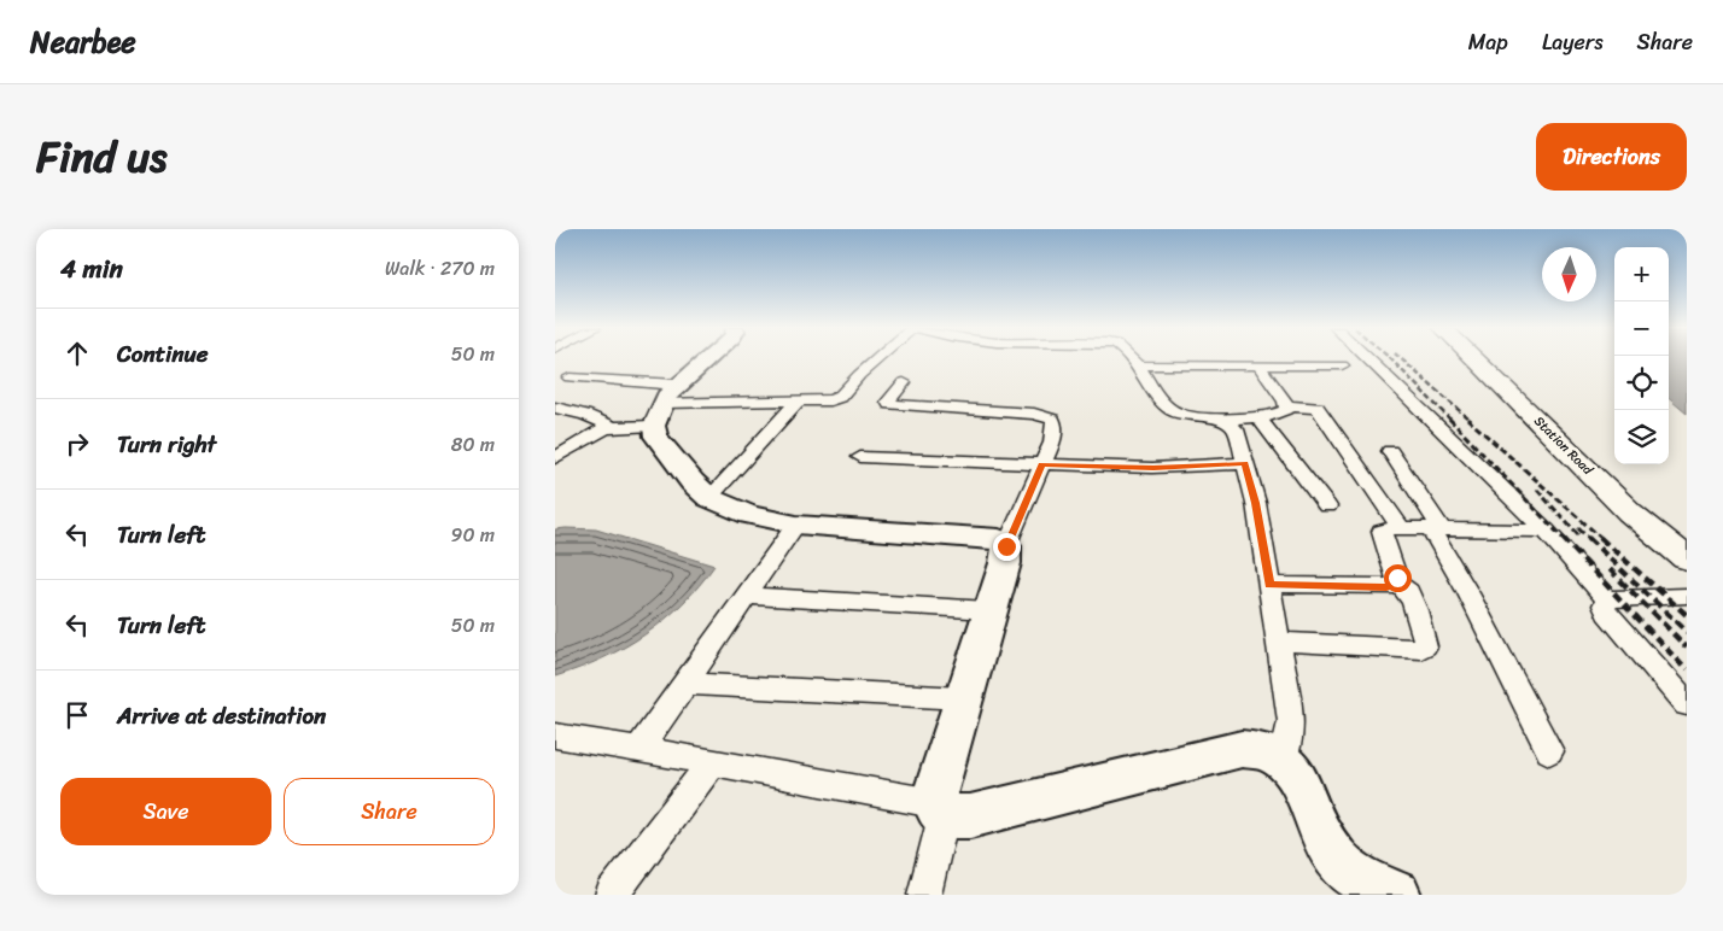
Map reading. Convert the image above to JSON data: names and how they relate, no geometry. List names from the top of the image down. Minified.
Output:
{"streets":{"main road":["Station Road"]},"north":"bottom","page":{"header":"Nearbee","nav":["Map","Layers","Share"],"title":"Find us","buttons":["Directions",["Save","Share"]],"heading":["4 min","Walk · 270 m"],"map_buttons":["+","−"],"list":[["Continue","50 m"],["Turn right","80 m"],["Turn left","90 m"],["Turn left","50 m"],"Arrive at destination"]}}
